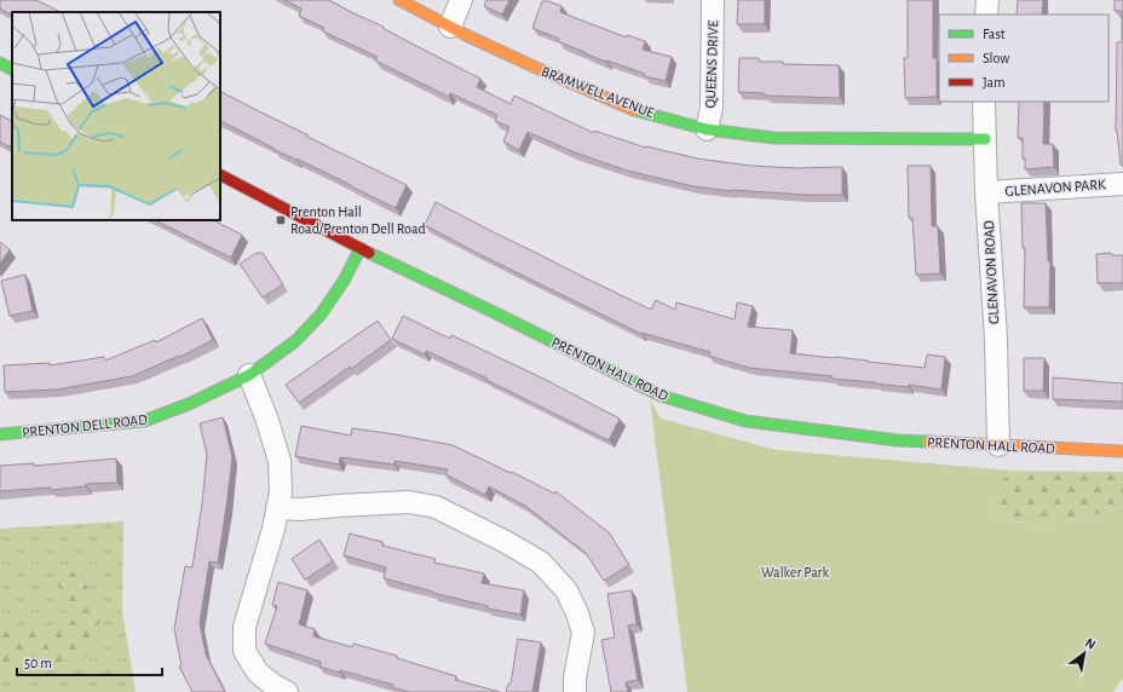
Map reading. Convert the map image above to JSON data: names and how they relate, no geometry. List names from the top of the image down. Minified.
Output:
{"streets":{"street":["QUEENS DRIVE","BRAMWELL AVENUE","GLENAVON PARK","GLENAVON ROAD","PRENTON HALL ROAD","PRENTON DELL ROAD"]},"crossings":[["QUEENS DRIVE","BRAMWELL AVENUE"],["BRAMWELL AVENUE","GLENAVON ROAD"],["GLENAVON PARK","GLENAVON ROAD"],["GLENAVON ROAD","PRENTON HALL ROAD"],["PRENTON HALL ROAD","PRENTON DELL ROAD"]],"parks":["Walker Park"],"places":{"transit":["Prenton Hall Road/Prenton Dell Road"]},"legend":["Fast","Slow","Jam"],"scale_bar":"50 m","north":"top right"}
